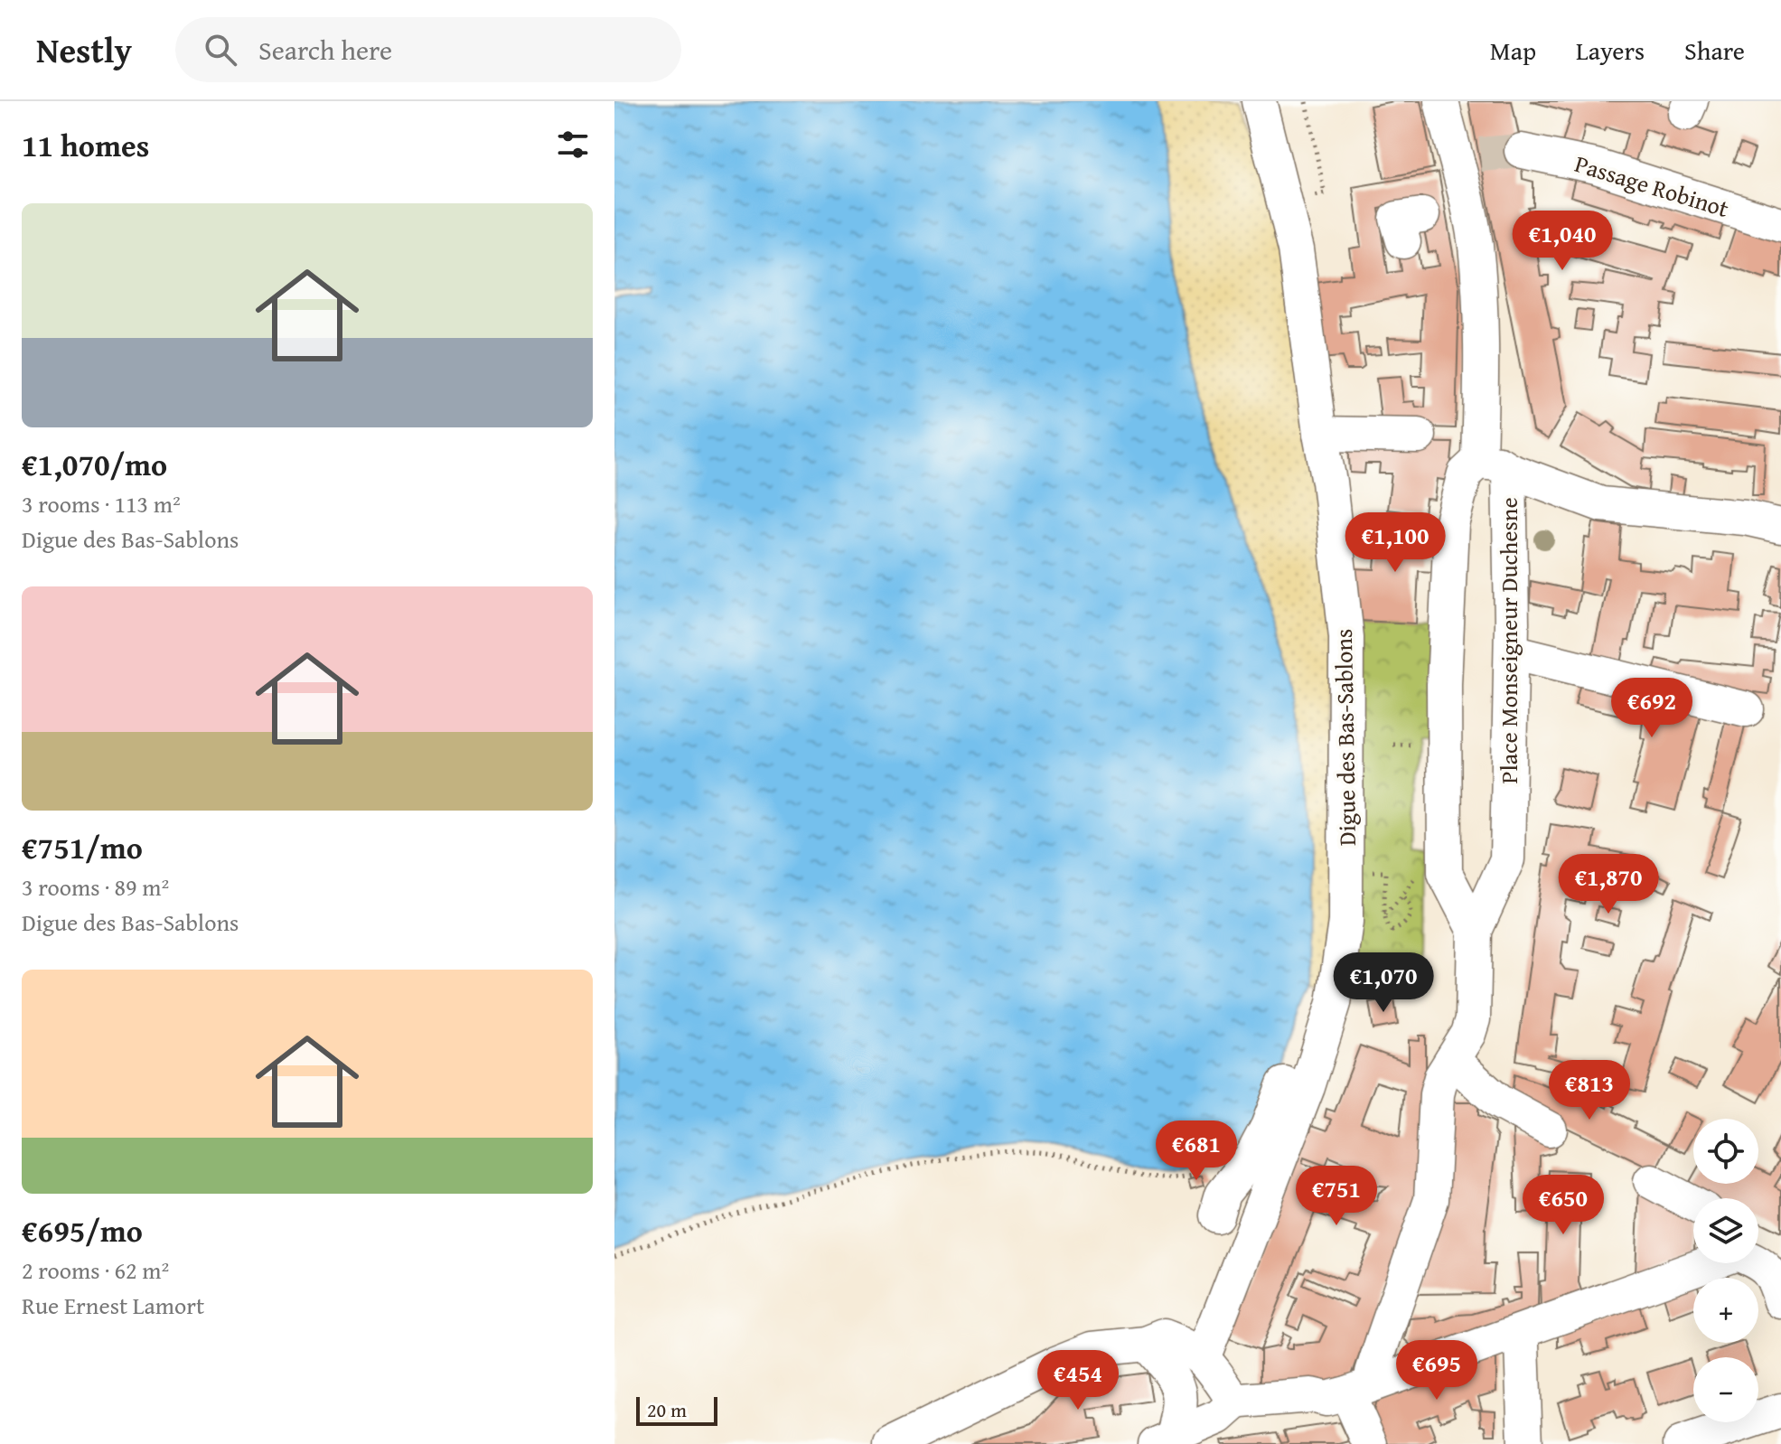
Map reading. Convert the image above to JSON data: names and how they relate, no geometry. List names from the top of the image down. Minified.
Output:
{"streets":{"street":["Passage Robinot","Place Monseigneur Duchesne","Digue des Bas-Sablons"]},"scale_bar":"20 m","page":{"header":"Nestly","search":"Search here","nav":["Map","Layers","Share"],"heading":"11 homes","list":[{"name":"€1,070/mo","note":"3 rooms · 113 m² · Digue des Bas-Sablons"},{"name":"€751/mo","note":"3 rooms · 89 m² · Digue des Bas-Sablons"},{"name":"€695/mo","note":"2 rooms · 62 m² · Rue Ernest Lamort"}],"price":["€1,040","€1,100","€692","€1,870","€1,070","€813","€681","€751","€650","€695","€454"],"map_buttons":["+","−"],"scale":"20 m"}}
